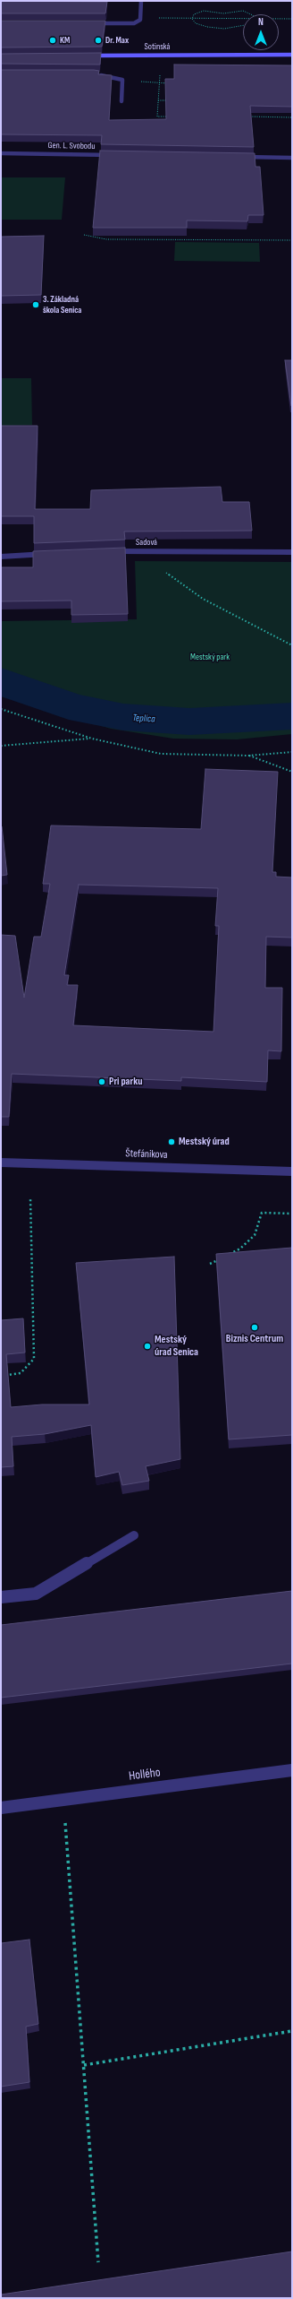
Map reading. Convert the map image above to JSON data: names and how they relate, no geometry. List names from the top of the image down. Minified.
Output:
{"streets":{"main road":["Sotinská"],"street":["Gen. L. Svobodu","Sadová","Štefánikova","Hollého"]},"water":["Teplica"],"parks":["Mestský park"],"places":["KM","Dr. Max","3. Základná škola Senica","Pri parku","Mestský úrad","Biznis Centrum","Mestský úrad Senica"],"north":"top"}
